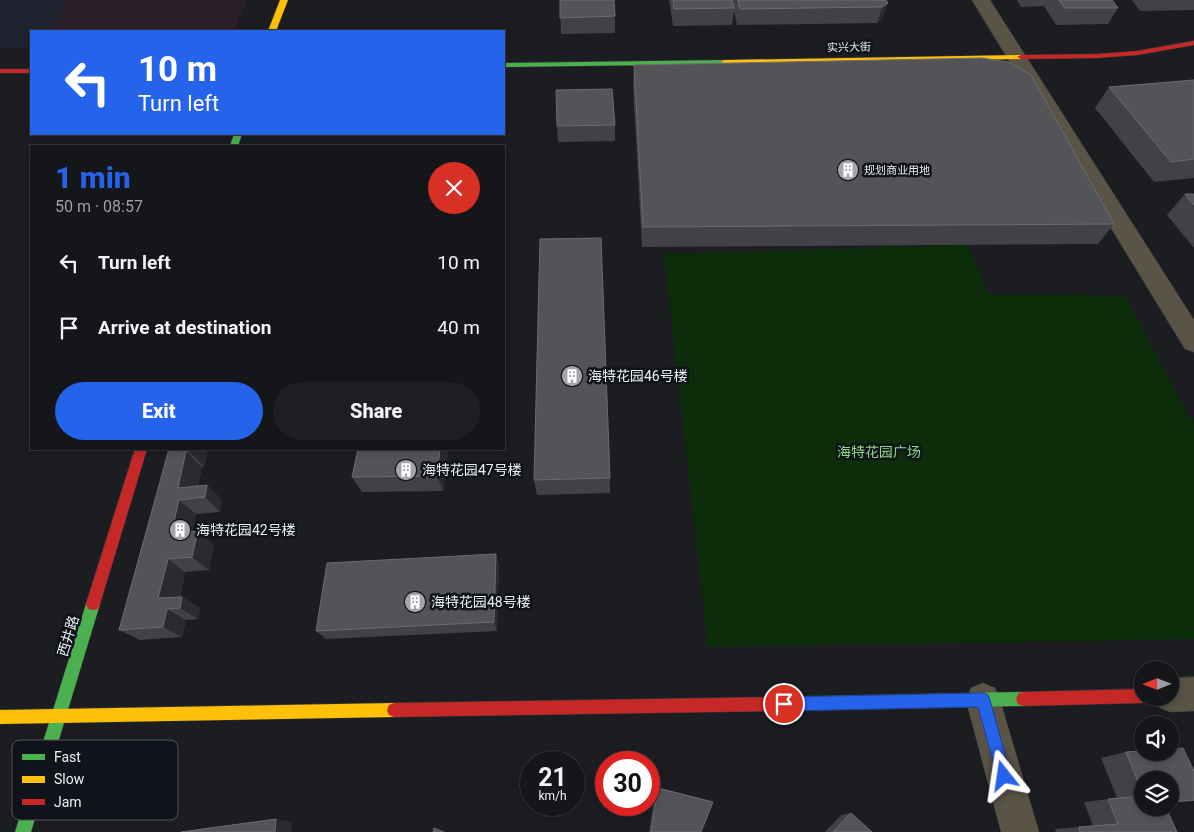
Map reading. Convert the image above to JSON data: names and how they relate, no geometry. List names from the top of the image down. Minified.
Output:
{"streets":{"street":["实兴大街","西井路"]},"parks":["海特花园广场"],"places":{"building":["规划商业用地","海特花园46号楼","海特花园47号楼","海特花园42号楼","海特花园48号楼"]},"legend":["Fast","Slow","Jam"],"north":"left","page":{"turn":["10 m","Turn left"],"heading":["1 min","50 m · 08:57"],"list":[{"name":"Turn left","value":"10 m"},{"name":"Arrive at destination","value":"40 m"}],"buttons":["Exit","Share"],"speed":"21 km/h","limit":"30"}}
